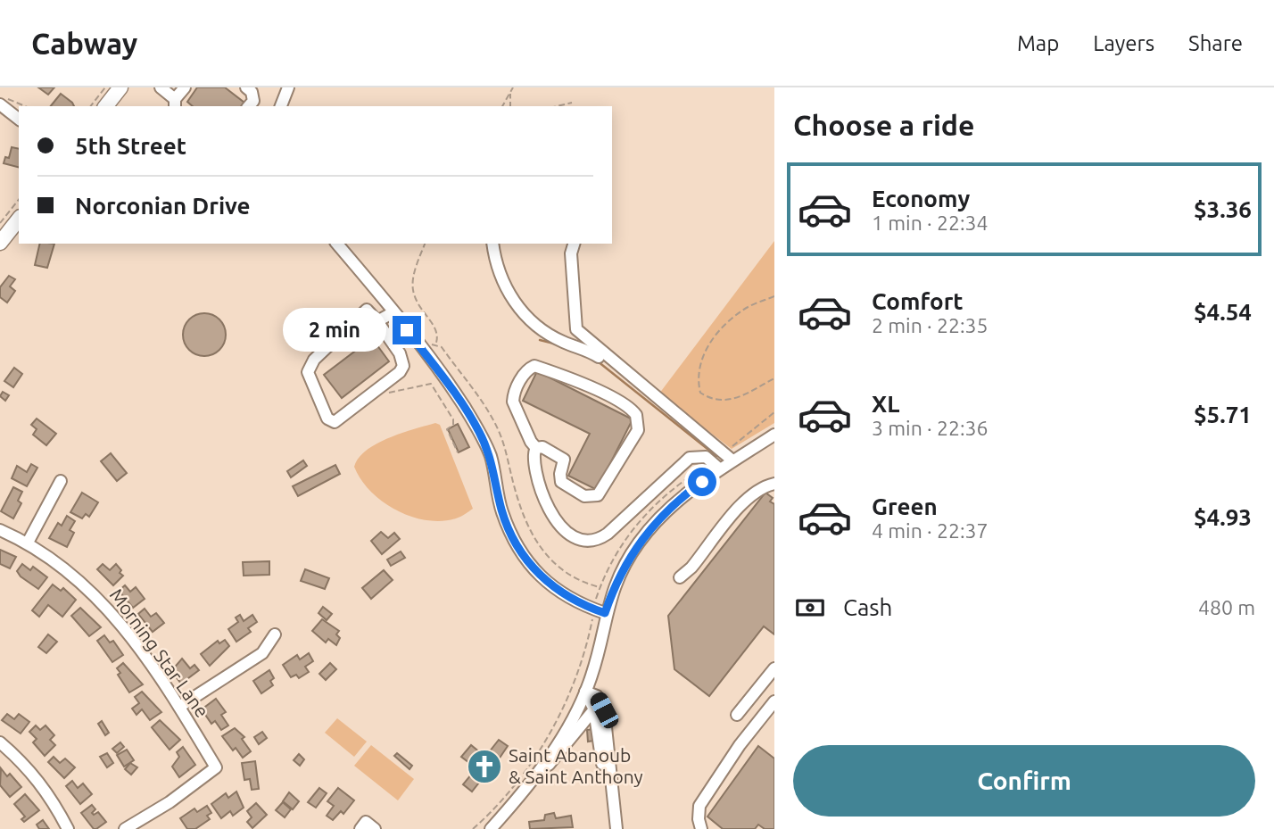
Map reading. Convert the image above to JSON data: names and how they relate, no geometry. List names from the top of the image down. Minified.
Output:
{"streets":{"street":["Morning Star Lane"]},"places":{"church":["Saint Abanoub & Saint Anthony"]},"page":{"header":"Cabway","nav":["Map","Layers","Share"],"heading":"Choose a ride","banner":["5th Street","Norconian Drive"],"list":[{"name":"Economy","note":"1 min · 22:34","value":"$3.36"},{"name":"Comfort","note":"2 min · 22:35","value":"$4.54"},{"name":"XL","note":"3 min · 22:36","value":"$5.71"},{"name":"Green","note":"4 min · 22:37","value":"$4.93"}],"bubble":"2 min","pay":["Cash","480 m"],"buttons":"Confirm"}}
